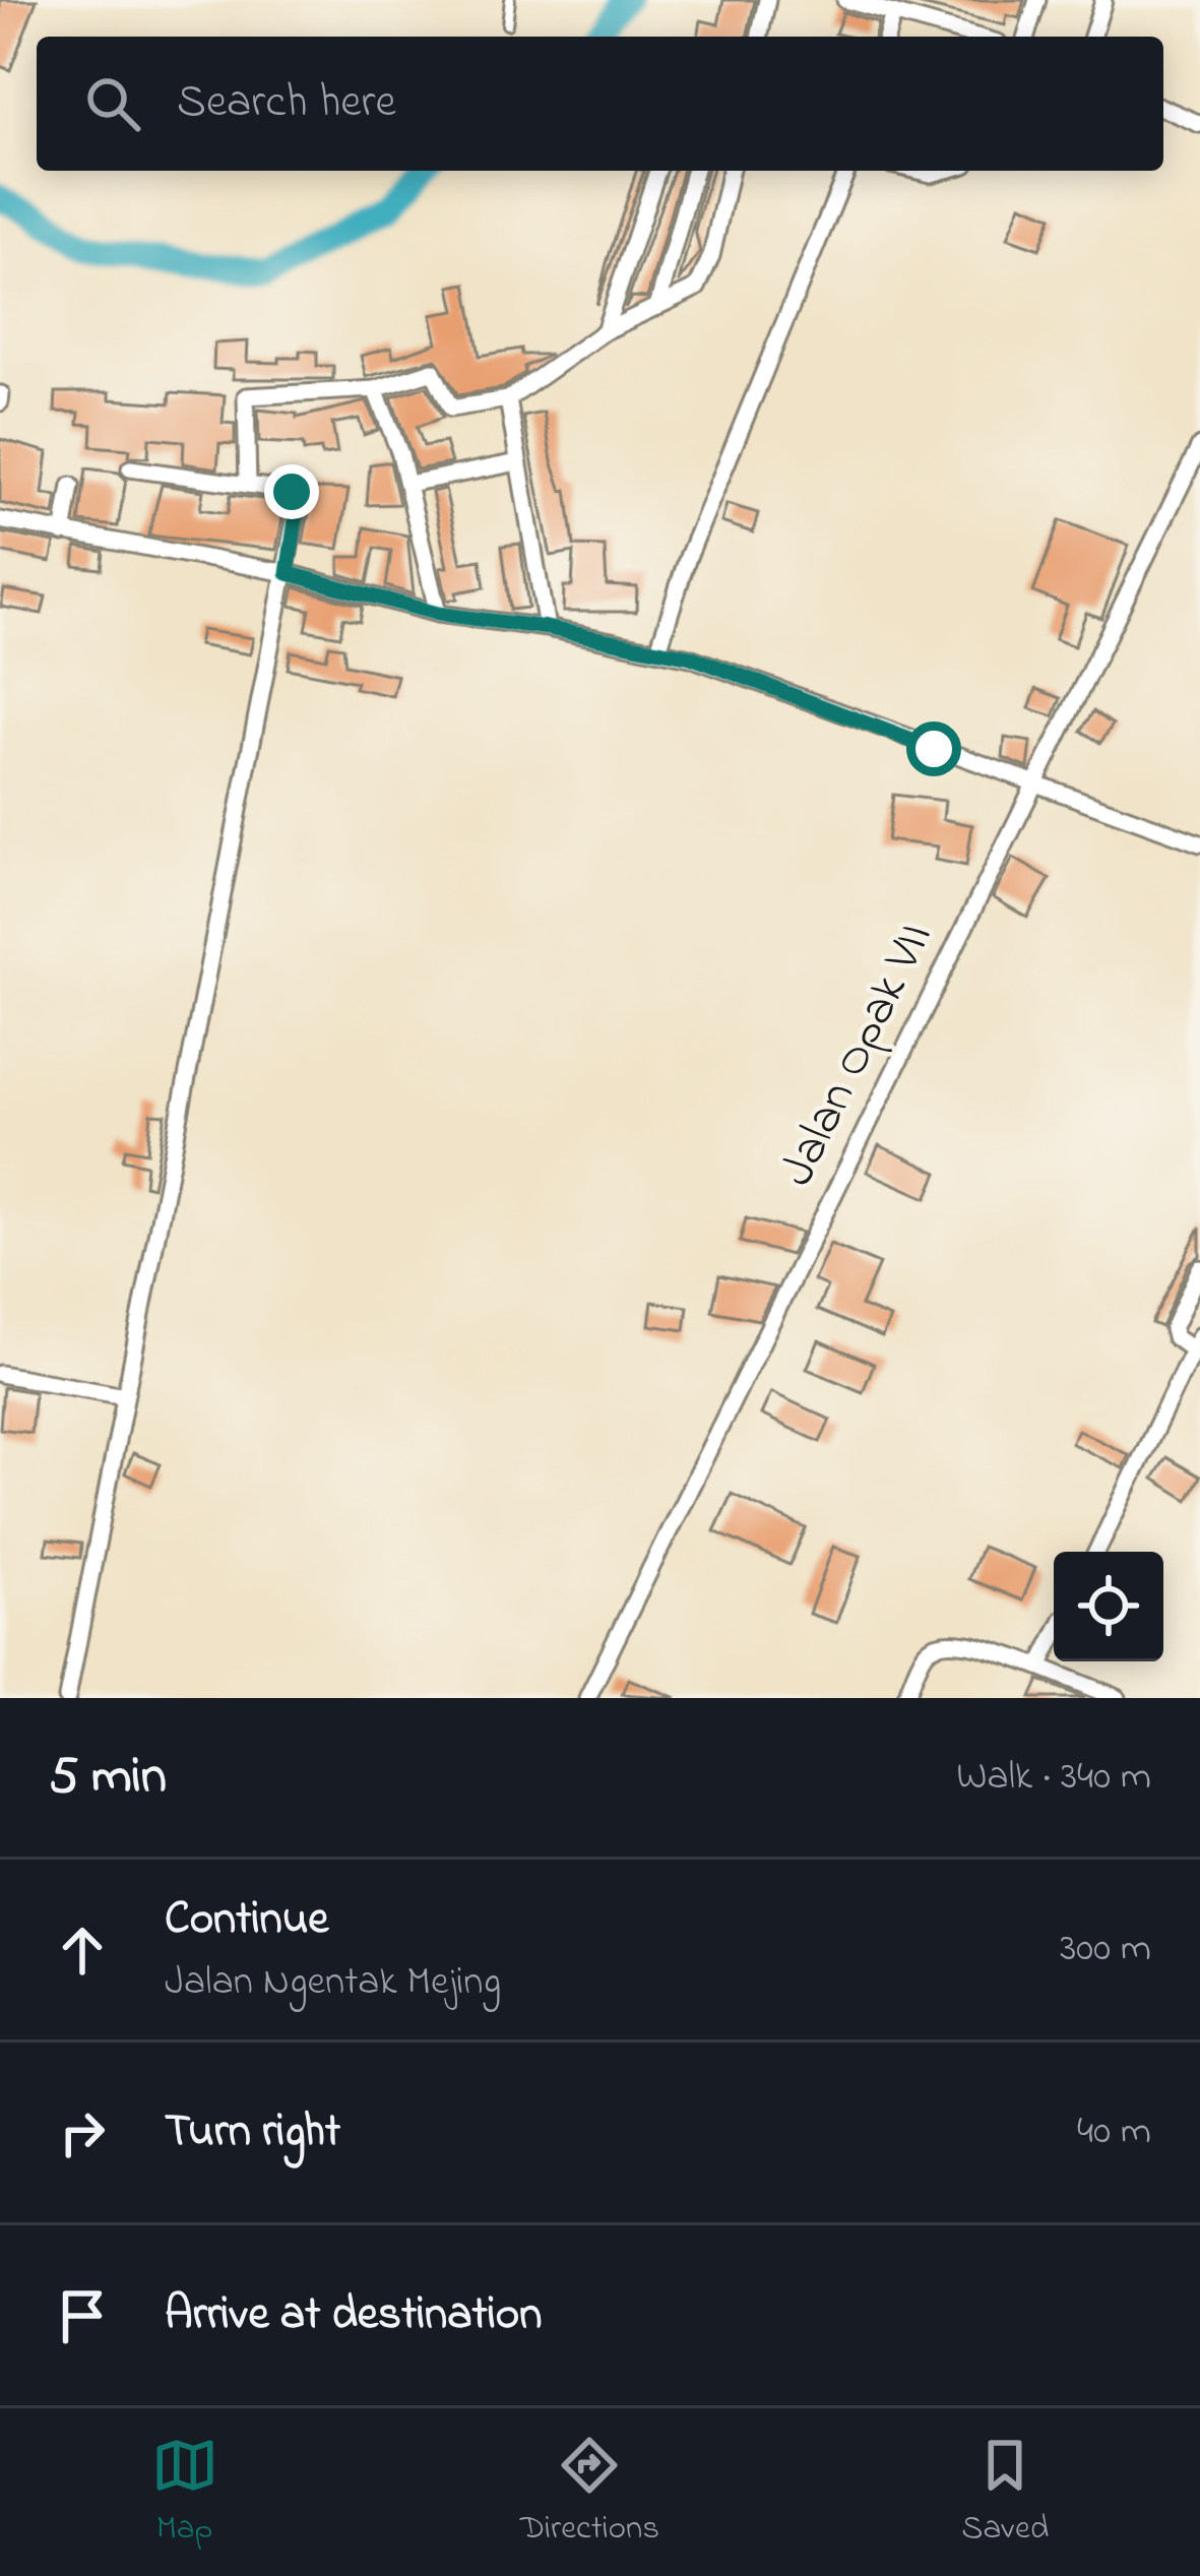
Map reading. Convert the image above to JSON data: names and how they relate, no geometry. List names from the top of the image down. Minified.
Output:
{"streets":{"street":["Jalan Opak VII"]},"page":{"search":"Search here","heading":["5 min","Walk · 340 m"],"list":[["Continue","Jalan Ngentak Mejing","300 m"],["Turn right","40 m"],"Arrive at destination"],"nav":["Map","Directions","Saved"]}}
